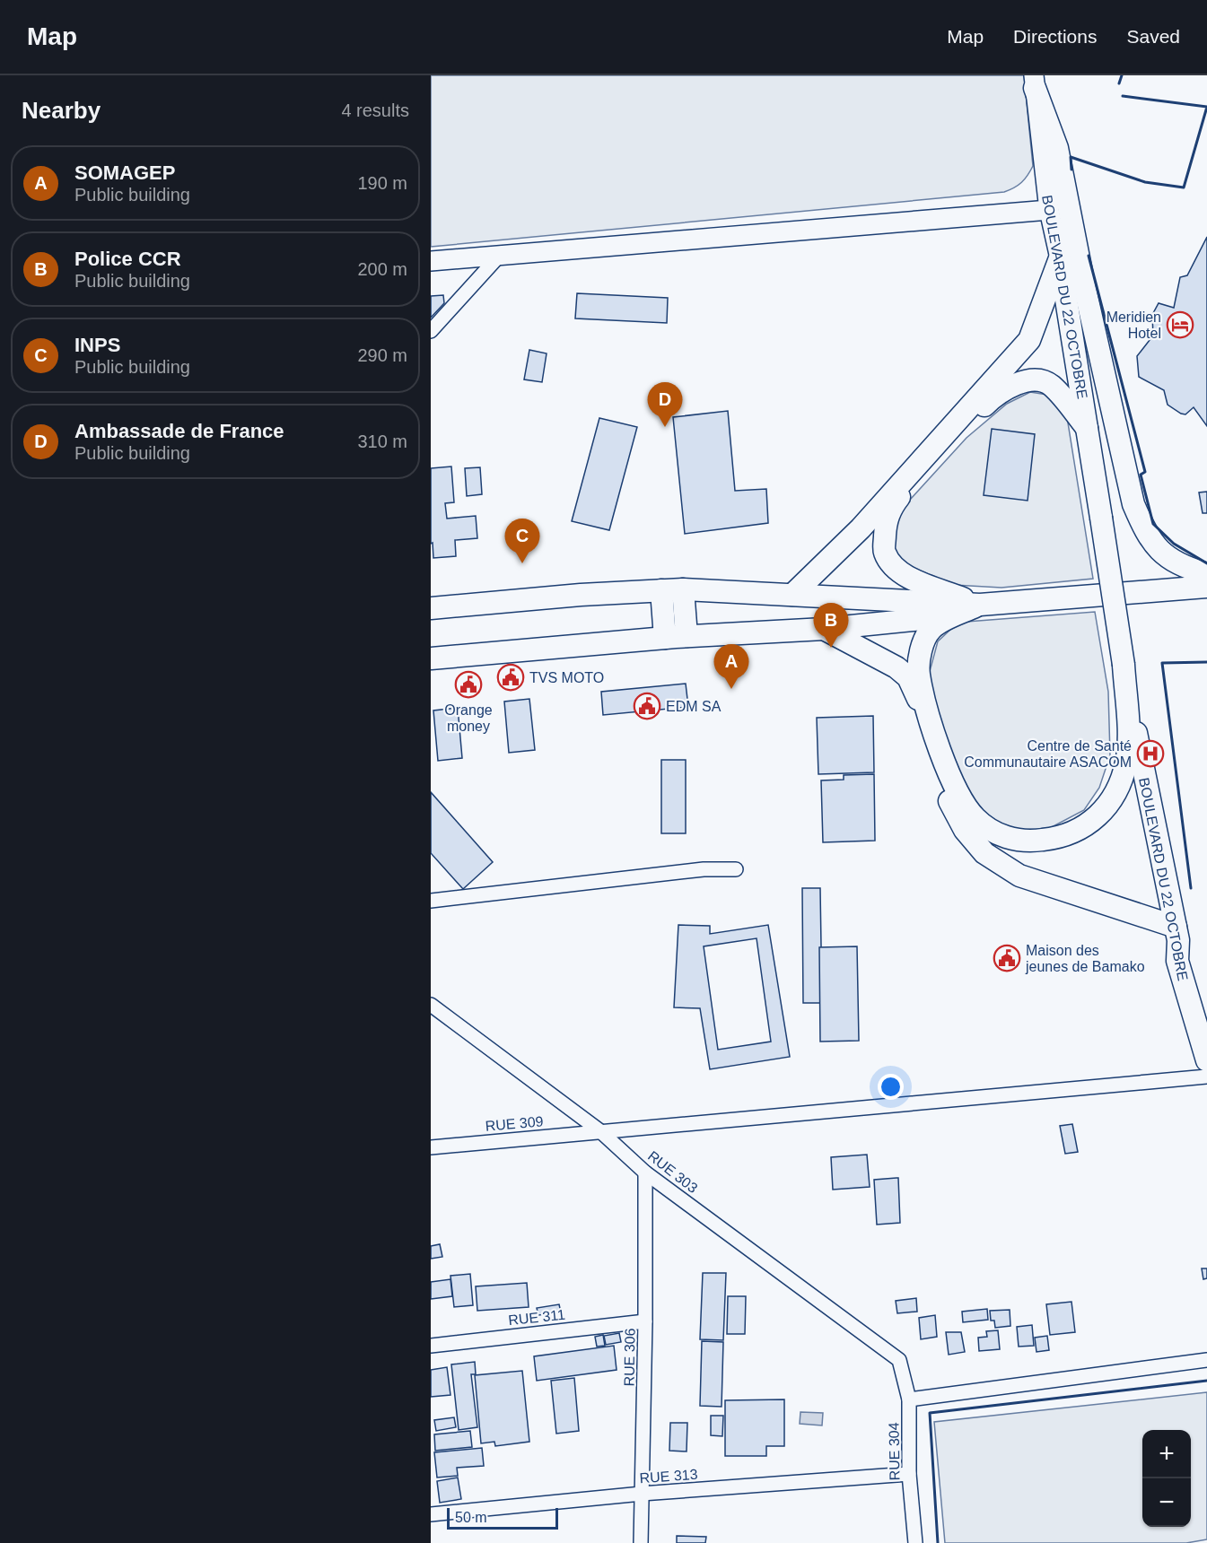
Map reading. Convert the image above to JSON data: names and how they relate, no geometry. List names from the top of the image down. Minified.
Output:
{"streets":{"main road":["BOULEVARD DU 22 OCTOBRE"],"street":["RUE 309","RUE 303","RUE 311","RUE 306","RUE 304","RUE 313"]},"crossings":[["RUE 309","RUE 303"],["RUE 303","RUE 306"],["RUE 303","RUE 304"],["RUE 311","RUE 306"],["RUE 306","RUE 313"],["RUE 304","RUE 313"]],"places":{"hotel":["Meridien Hotel"],"public building":["TVS MOTO","Orange money","EDM SA","Maison des jeunes de Bamako"],"hospital":["Centre de Santé Communautaire ASACOM"]},"scale_bar":"50 m","page":{"header":"Map","nav":["Map","Directions","Saved"],"heading":["Nearby","4 results"],"list":[{"mark":"A","name":"SOMAGEP","note":"Public building","value":"190 m"},{"mark":"B","name":"Police CCR","note":"Public building","value":"200 m"},{"mark":"C","name":"INPS","note":"Public building","value":"290 m"},{"mark":"D","name":"Ambassade de France","note":"Public building","value":"310 m"}],"pins":["D","C","B","A"],"map_buttons":["+","−"],"scale":"50 m"}}
